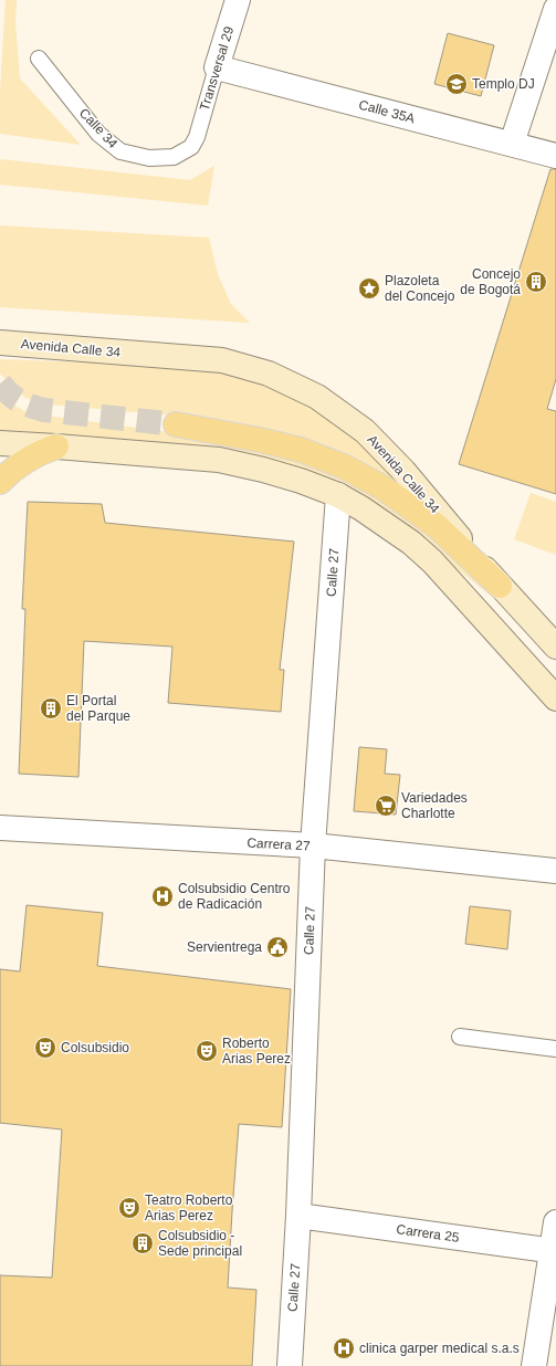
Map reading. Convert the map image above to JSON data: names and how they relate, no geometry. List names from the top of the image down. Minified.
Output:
{"streets":{"main road":["Avenida Calle 34"],"street":["Transversal 29","Calle 35A","Calle 27","Carrera 27","Carrera 25"],"lane":["Calle 34"]},"crossings":[["Transversal 29","Calle 35A"],["Transversal 29","Calle 34"],["Calle 27","Carrera 27"],["Calle 27","Carrera 25"]],"places":{"school or university":["Templo DJ"],"building":["Concejo de Bogotá","El Portal del Parque","Colsubsidio - Sede principal"],"place":["Plazoleta del Concejo"],"supermarket":["Variedades Charlotte"],"hospital":["Colsubsidio Centro de Radicación","clinica garper medical s.a.s"],"public building":["Servientrega"],"theatre":["Colsubsidio","Roberto Arias Perez","Teatro Roberto Arias Perez"]}}
